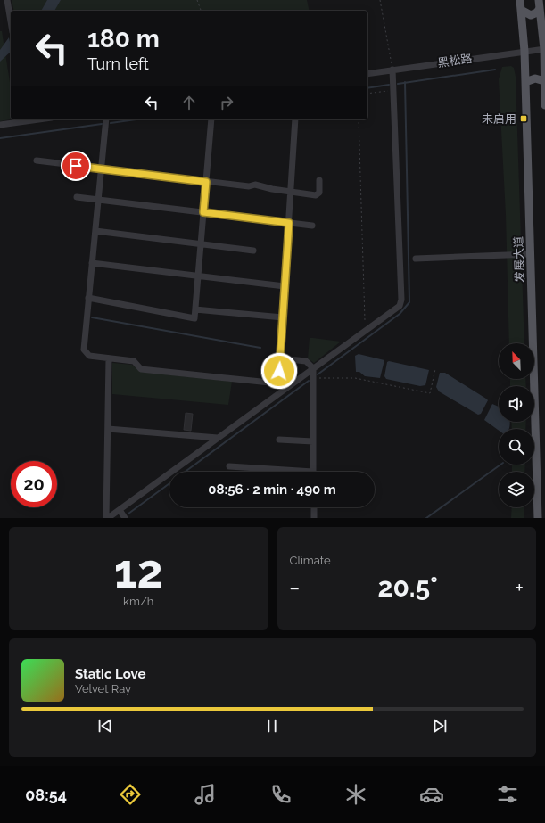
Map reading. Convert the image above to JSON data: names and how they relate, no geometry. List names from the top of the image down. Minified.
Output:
{"streets":{"main road":["发展大道"],"street":["黑松路"]},"crossings":[["黑松路","发展大道"]],"places":{"transit":["未启用"]},"north":"top left","page":{"turn":["180 m","Turn left"],"limit":"20","trip":"08:56 · 2 min · 490 m","tile":[["12","km/h"],"Climate"],"heat":["−","20.5°","+"],"song":["Static Love","Velvet Ray"],"tabs":"08:54"}}
